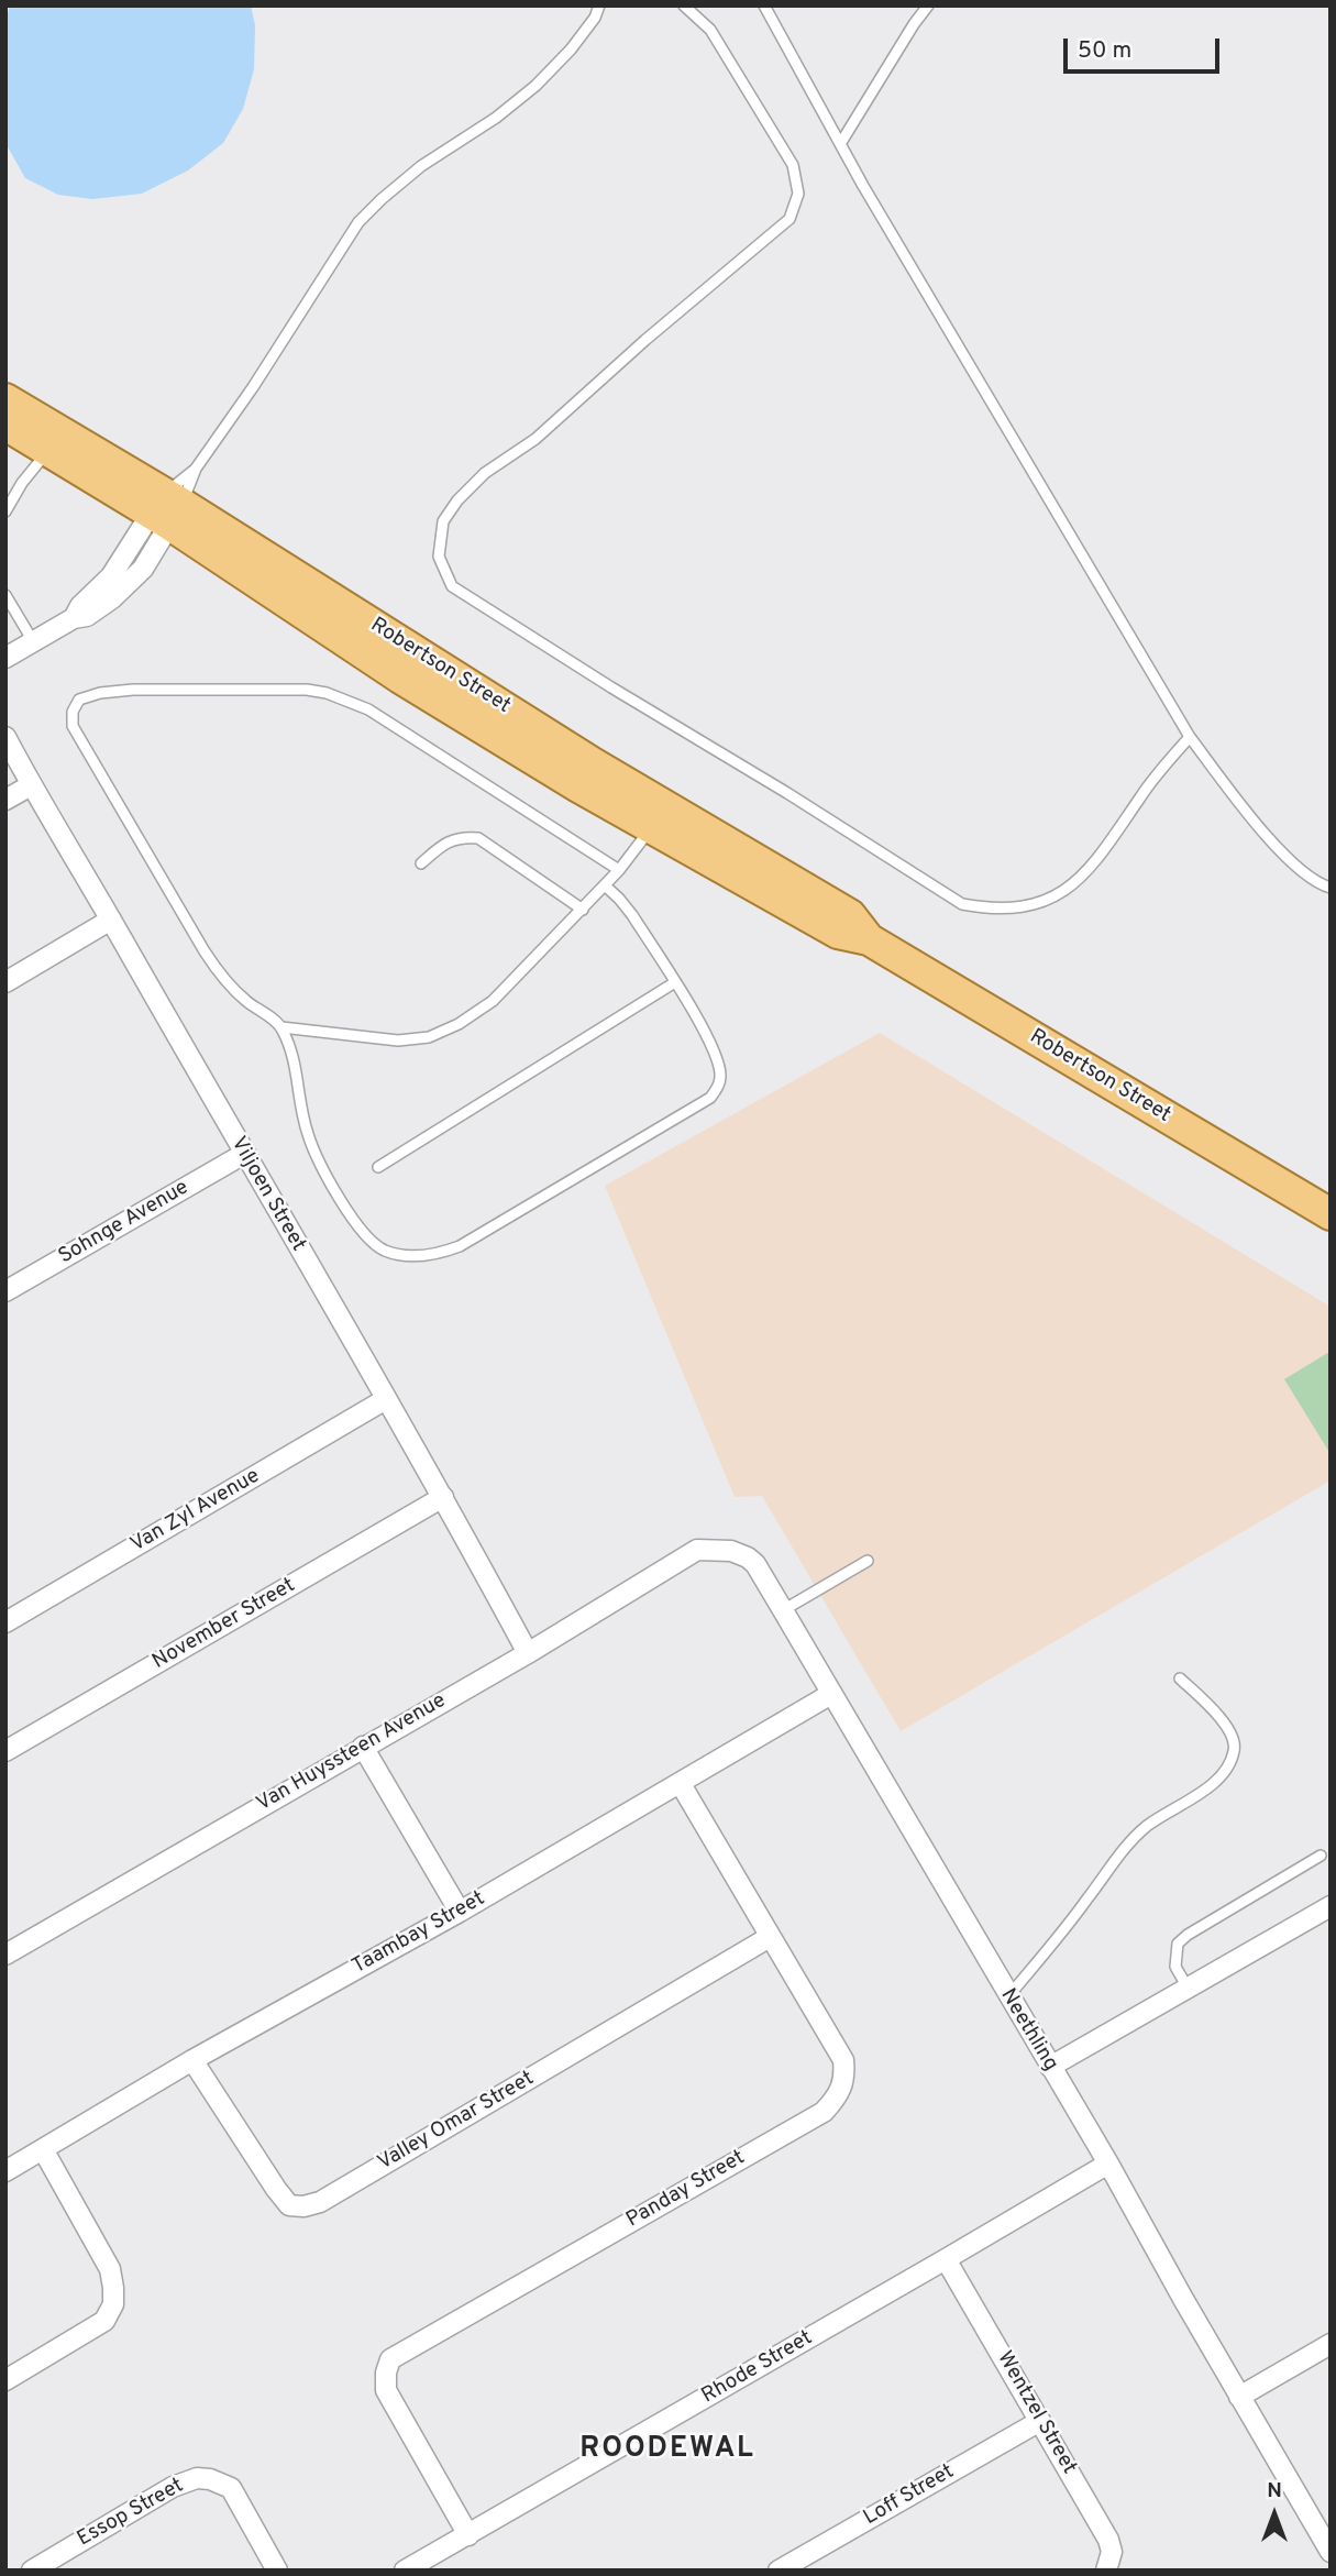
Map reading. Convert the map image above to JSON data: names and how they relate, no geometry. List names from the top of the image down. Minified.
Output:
{"streets":{"main road":["Robertson Street"],"street":["Viljoen Street","Sohnge Avenue","Van Zyl Avenue","November Street","Van Huyssteen Avenue","Taambay Street","Neethling","Valley Omar Street","Panday Street","Rhode Street","Wentzel Street","Loff Street","Essop Street"]},"crossings":[["Viljoen Street","Sohnge Avenue"],["Viljoen Street","Van Zyl Avenue"],["Viljoen Street","November Street"],["Viljoen Street","Van Huyssteen Avenue"],["Van Huyssteen Avenue","Neethling"],["Taambay Street","Neethling"],["Taambay Street","Valley Omar Street"],["Taambay Street","Panday Street"],["Neethling","Rhode Street"],["Valley Omar Street","Panday Street"],["Panday Street","Rhode Street"],["Rhode Street","Wentzel Street"],["Wentzel Street","Loff Street"]],"districts":["ROODEWAL"],"scale_bar":"50 m","north":"top"}
